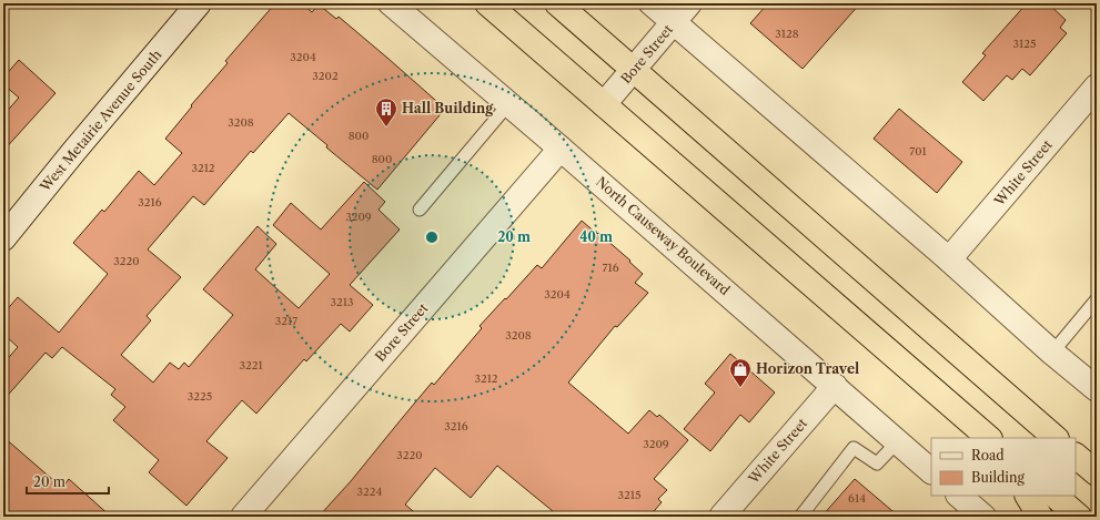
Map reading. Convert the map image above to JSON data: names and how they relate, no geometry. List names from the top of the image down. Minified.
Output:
{"streets":{"street":["Bore Street","West Metairie Avenue South","White Street","North Causeway Boulevard"]},"crossings":[["Bore Street","North Causeway Boulevard"],["White Street","North Causeway Boulevard"]],"places":{"building":["Hall Building"],"shop":["Horizon Travel"]},"house_numbers":["3128","3125","3204","3202","3208","800","701","800","3212","3216","3209","3220","716","3204","3213","3217","3208","3221","3212","3225","3216","3209","3220","3224","3215","614"],"legend":["Road","Building"],"scale_bar":"20 m","rings":["20 m","40 m"]}
